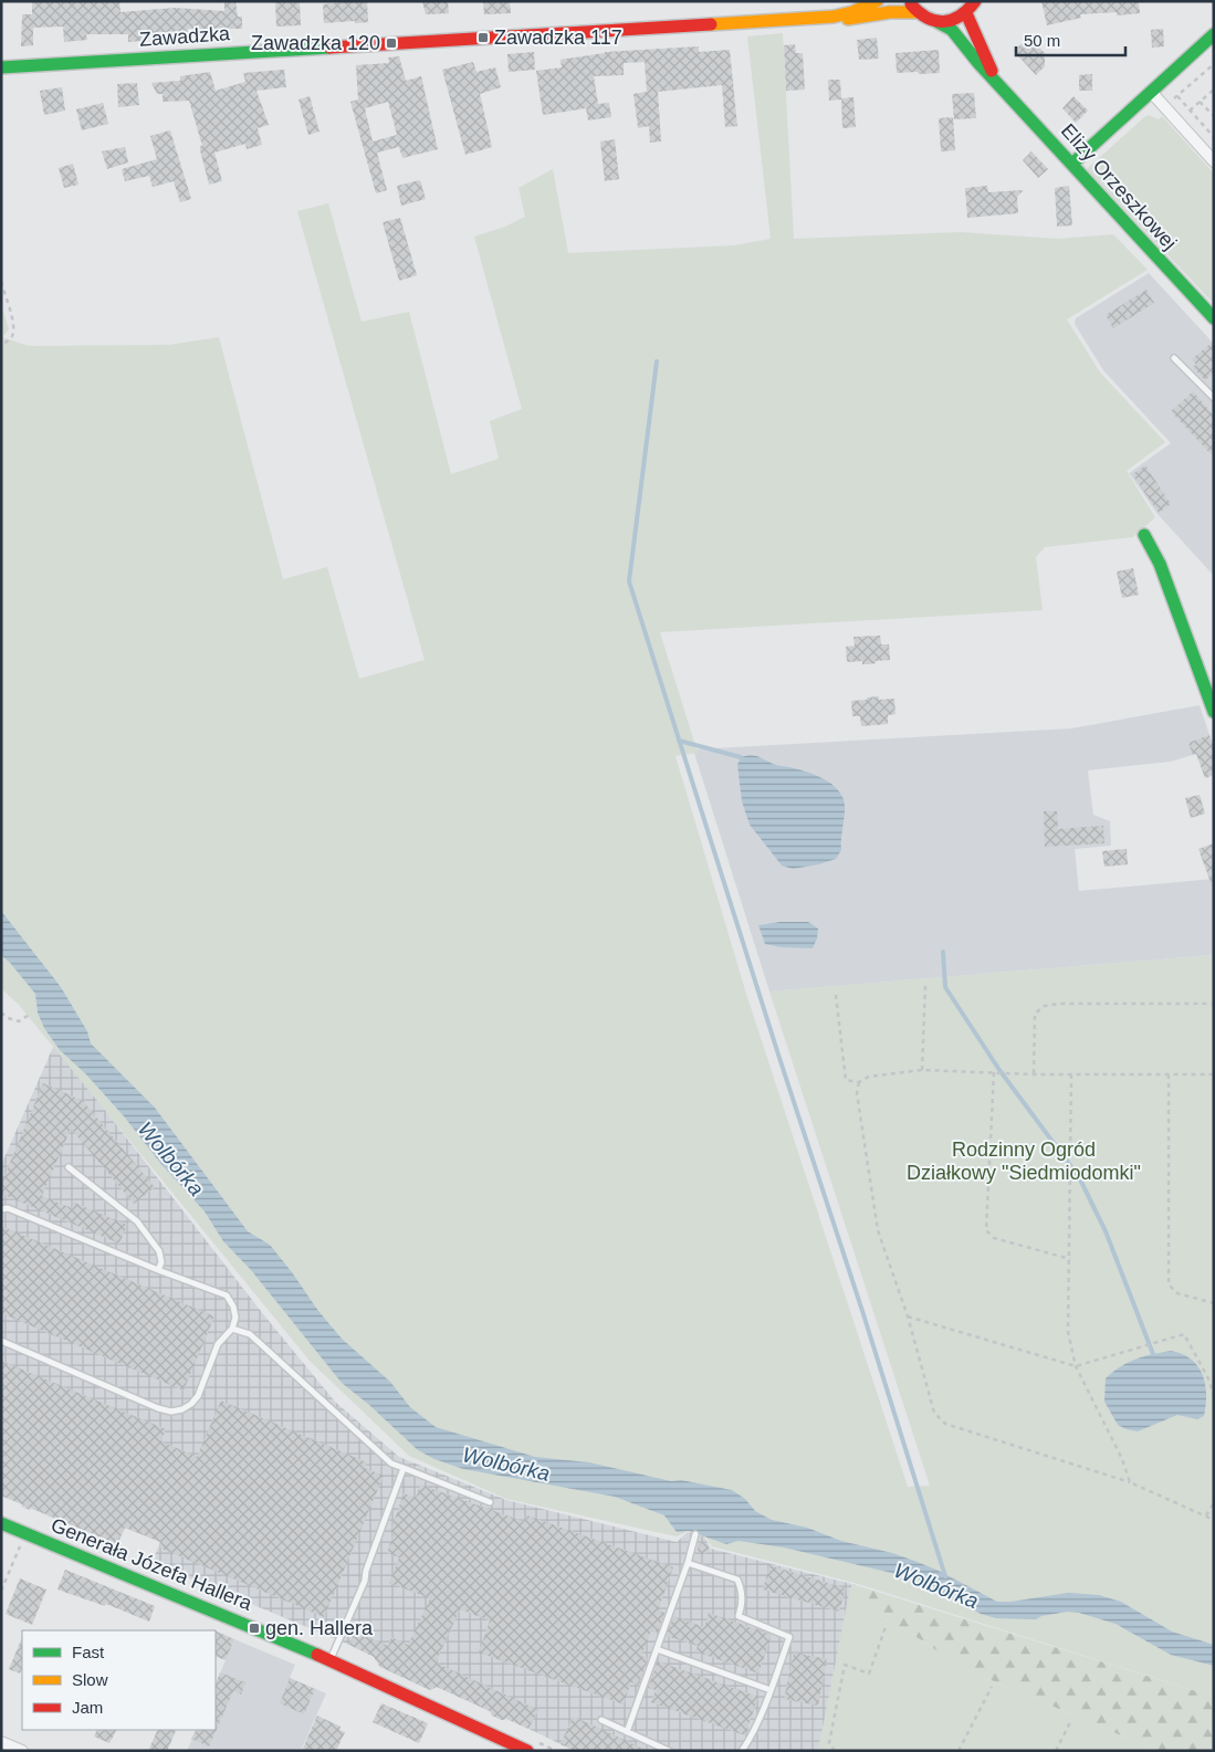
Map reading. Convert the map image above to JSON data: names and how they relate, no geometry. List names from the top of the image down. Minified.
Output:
{"streets":{"street":["Zawadzka","Elizy Orzeszkowej","Generała Józefa Hallera"]},"crossings":[["Zawadzka","Elizy Orzeszkowej"]],"water":["Wolbórka"],"parks":["Rodzinny Ogród Działkowy \"Siedmiodomki\""],"places":{"transit":["Zawadzka 117","Zawadzka 120","gen. Hallera"]},"legend":["Fast","Slow","Jam"],"scale_bar":"50 m"}
